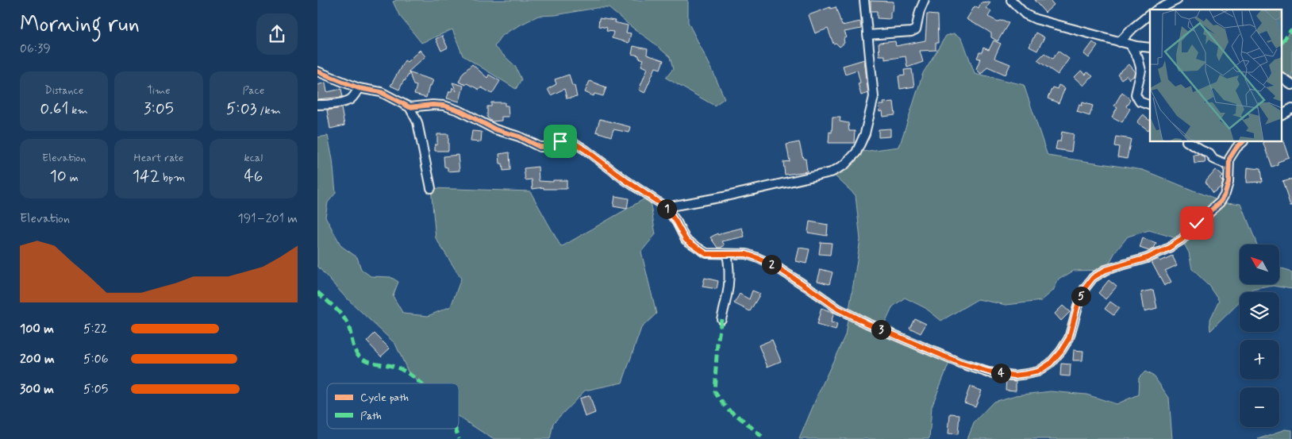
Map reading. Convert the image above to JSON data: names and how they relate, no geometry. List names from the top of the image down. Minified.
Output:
{"legend":["Cycle path","Path"],"north":"top left","page":{"heading":["Morning run","06:39"],"stats":[["Distance","0.61 km"],["Time","3:05"],["Pace","5:03 /km"],["Elevation","10 m"],["Heart rate","142 bpm"],["kcal","46"]],"pins":["1","2","5","3","4"],"chart":["Elevation","191–201 m"],"map_buttons":["+","−"],"list":[{"name":"100 m","note":"5:22"},{"name":"200 m","note":"5:06"},{"name":"300 m","note":"5:05"}]}}
